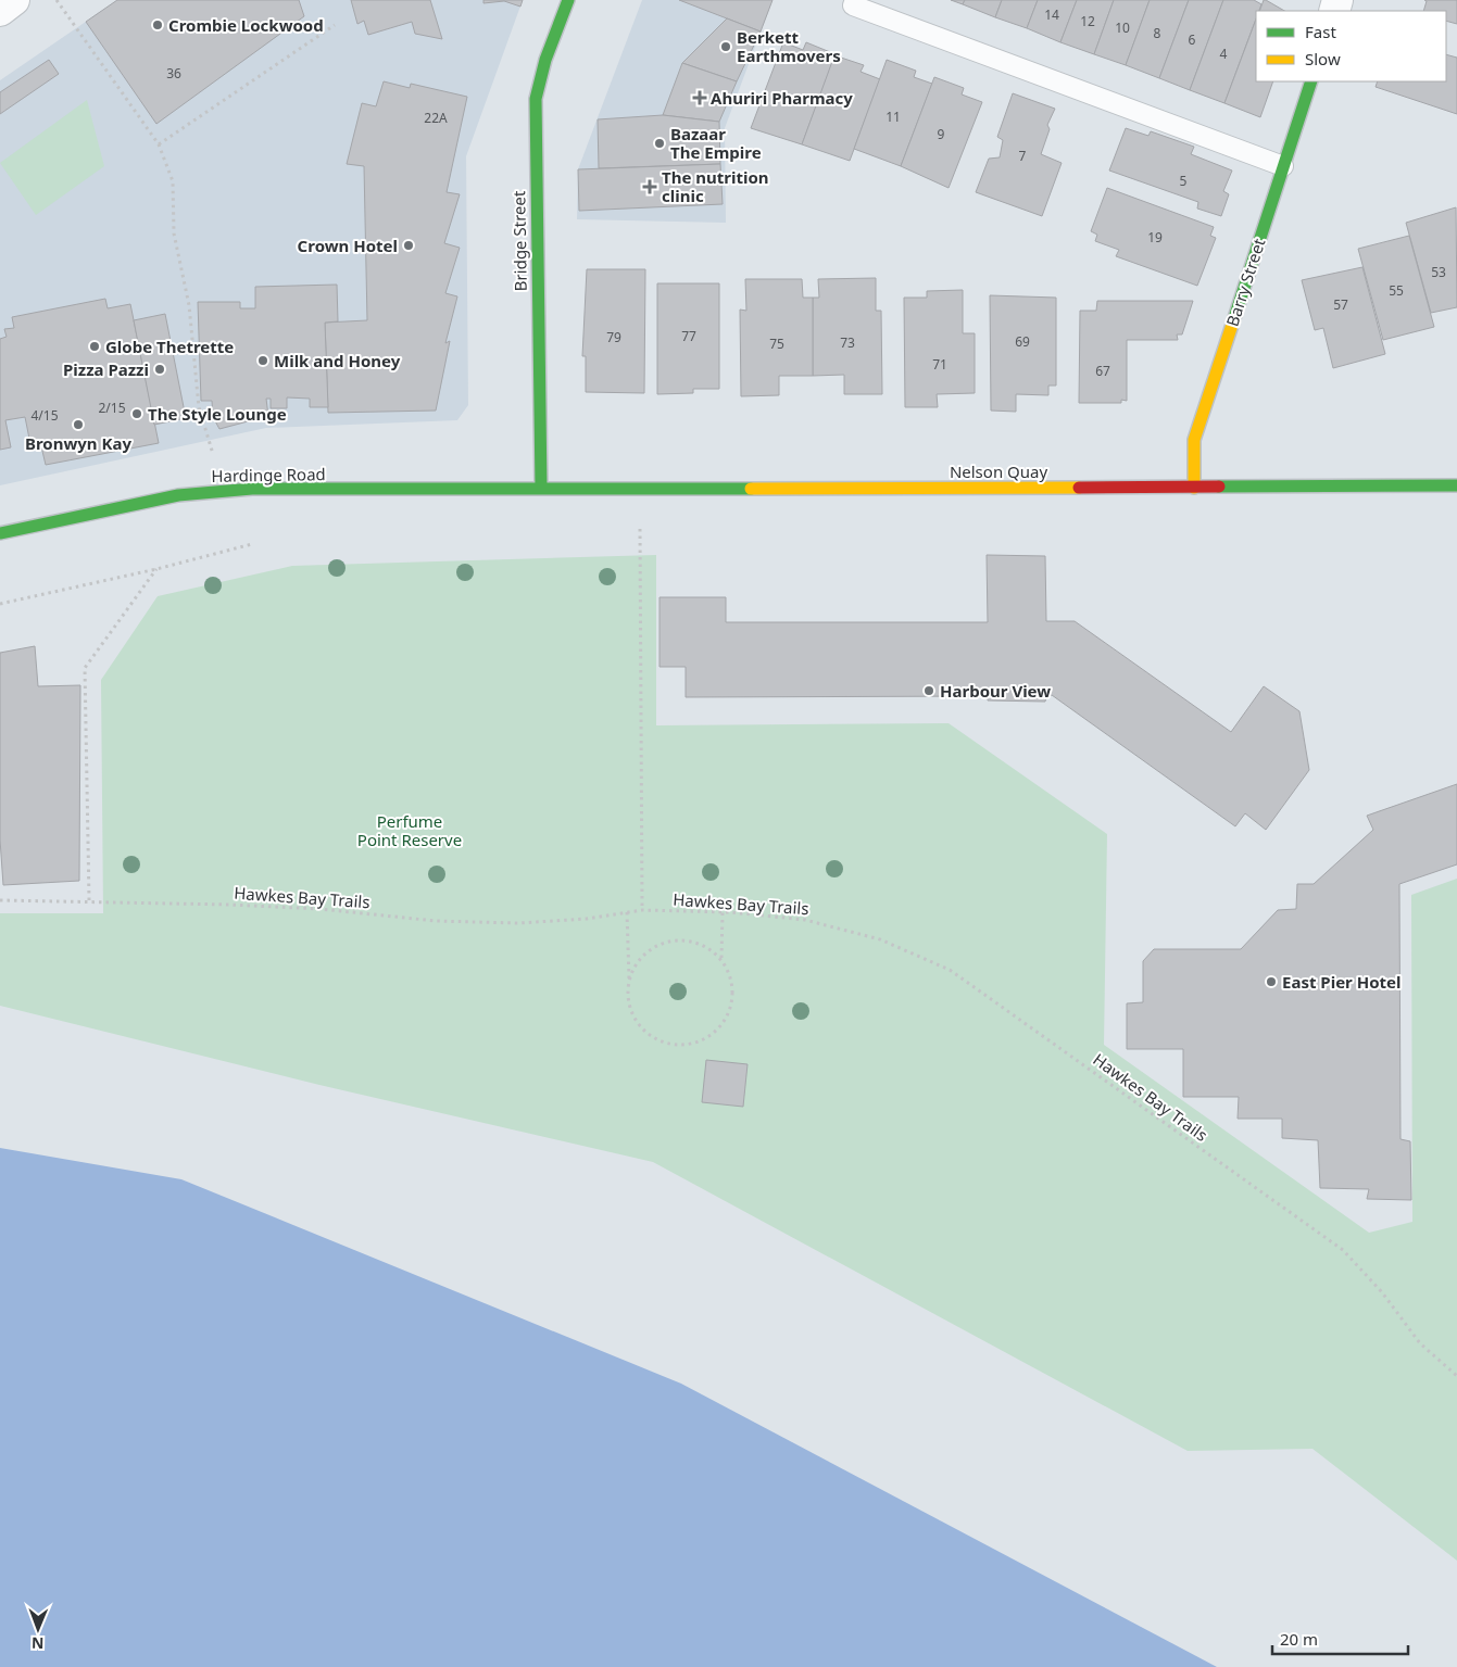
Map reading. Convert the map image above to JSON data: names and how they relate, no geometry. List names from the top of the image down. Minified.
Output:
{"streets":{"street":["Bridge Street","Barry Street","Nelson Quay","Hardinge Road"],"path":["Hawkes Bay Trails"]},"crossings":[["Bridge Street","Nelson Quay"],["Bridge Street","Hardinge Road"],["Barry Street","Nelson Quay"],["Nelson Quay","Hardinge Road"]],"parks":["Perfume Point Reserve"],"places":{"other":["Crombie Lockwood","Berkett Earthmovers","Bazaar The Empire","Crown Hotel","Globe Thetrette","Milk and Honey","Pizza Pazzi","The Style Lounge","Bronwyn Kay","Harbour View","East Pier Hotel"],"health":["Ahuriri Pharmacy","The nutrition clinic"]},"house_numbers":["14","12","10","8","6","4","36","11","22A","9","7","5","19","53","55","57","77","79","69","73","75","71","67","2/15","4/15"],"legend":["Fast","Slow"],"scale_bar":"20 m","north":"bottom"}
